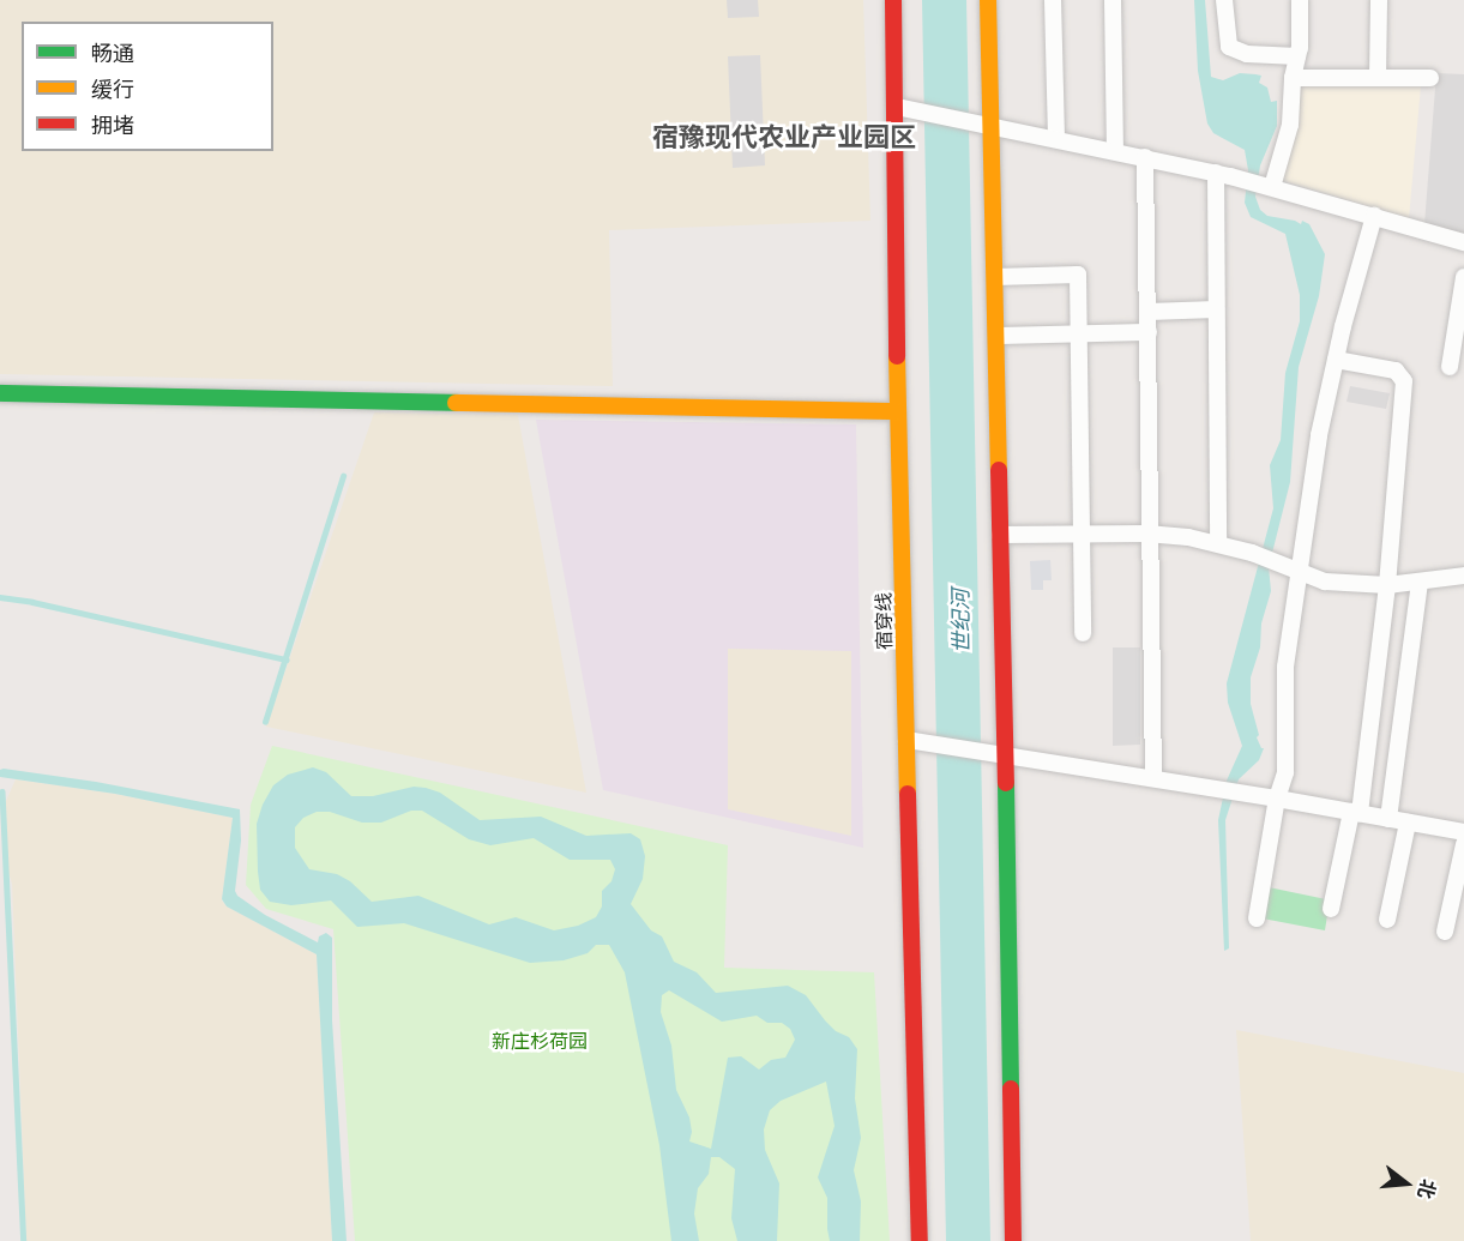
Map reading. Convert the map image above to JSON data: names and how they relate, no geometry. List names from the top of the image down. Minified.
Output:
{"streets":{"street":["宿穿线"]},"districts":["宿豫现代农业产业园区"],"water":["世纪河"],"parks":["新庄杉荷园"],"legend":["畅通","缓行","拥堵"],"north":"right"}
